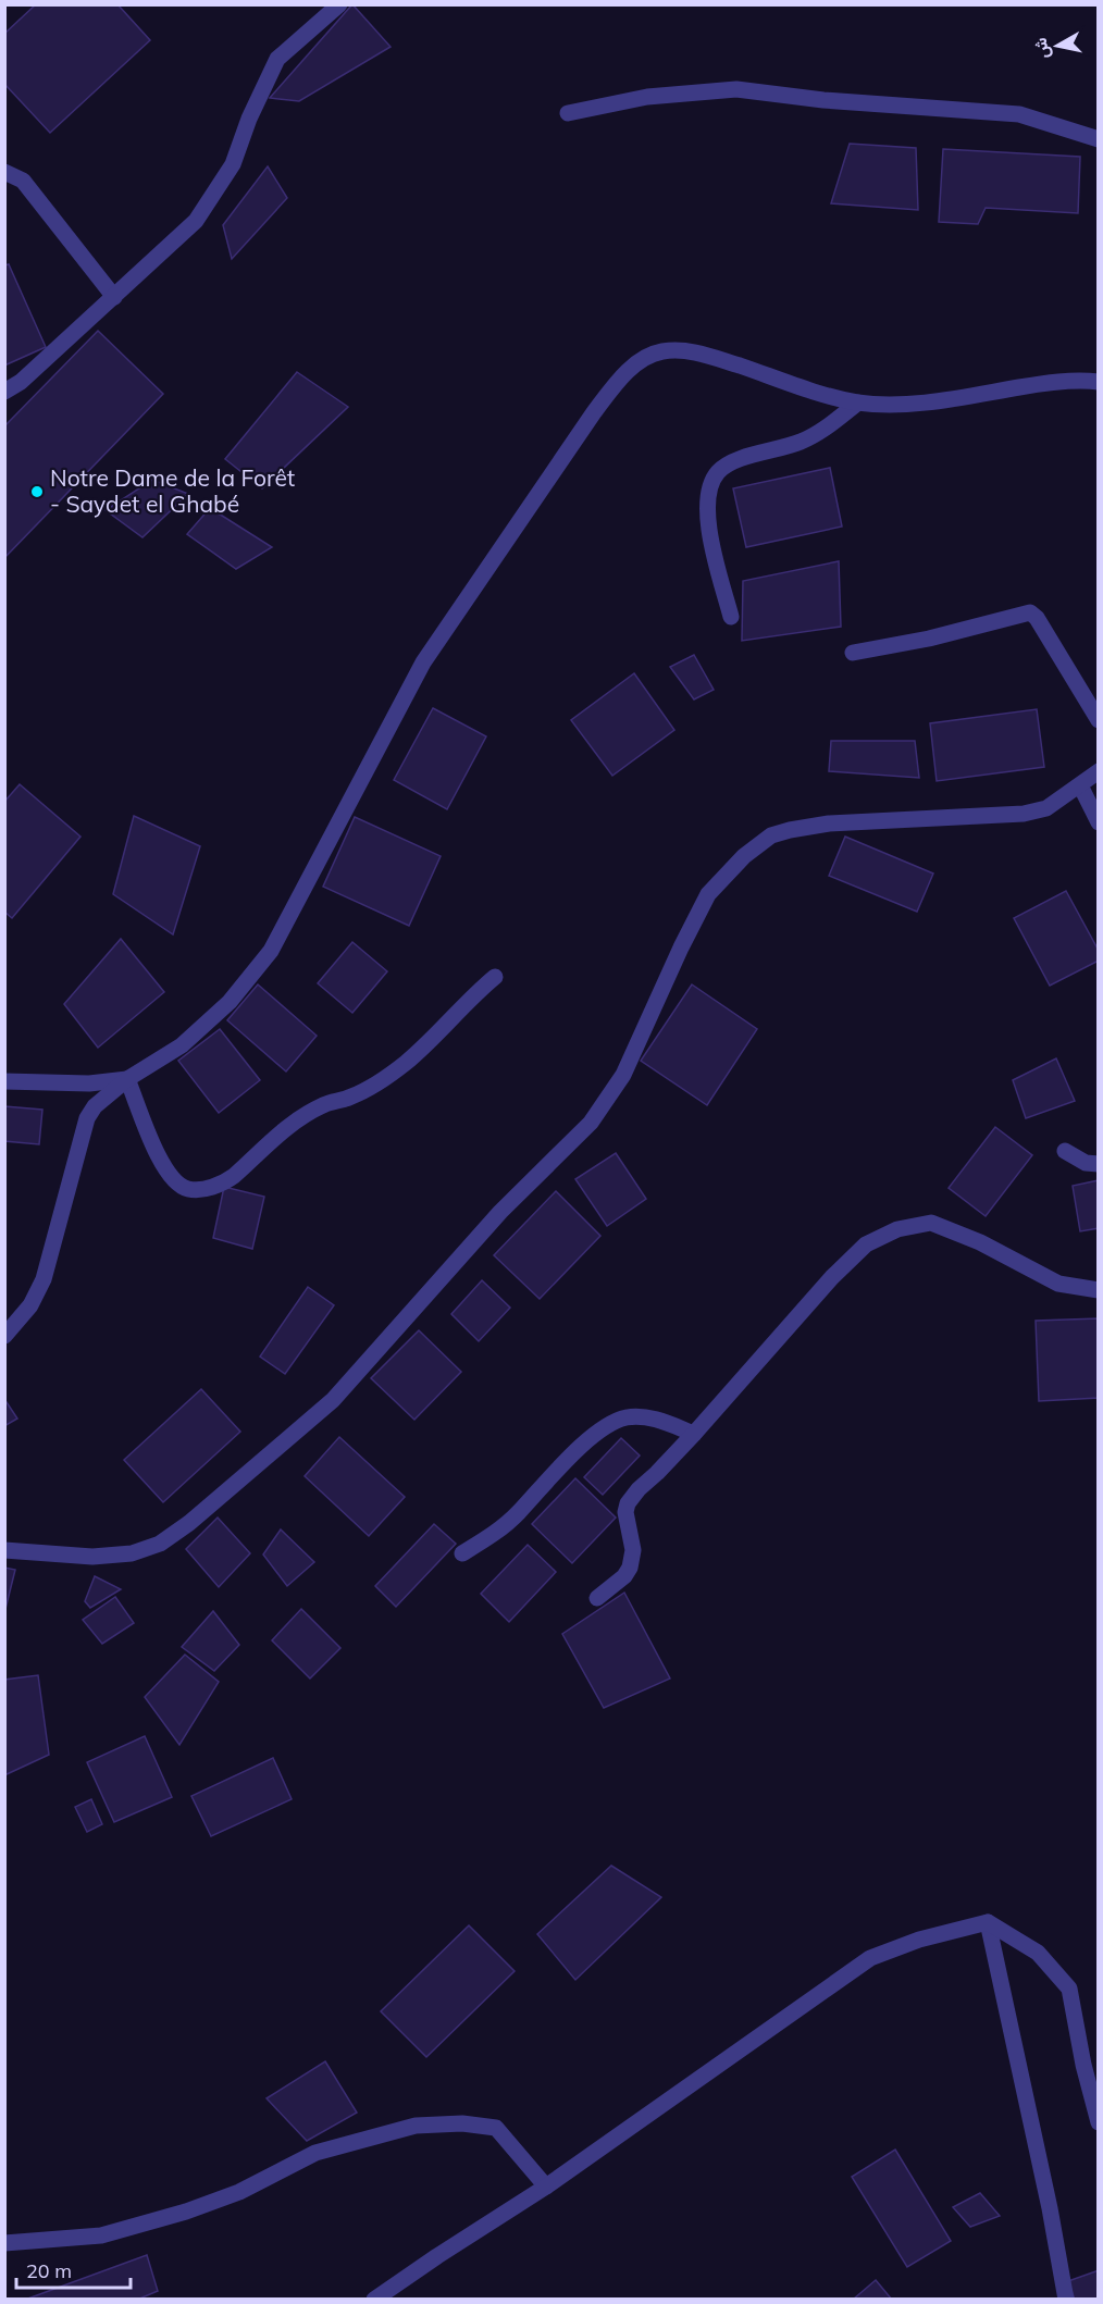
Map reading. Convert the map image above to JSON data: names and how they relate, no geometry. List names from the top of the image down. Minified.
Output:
{"places":["Notre Dame de la Forêt - Saydet el Ghabé"],"scale_bar":"20 m","north":"left"}
